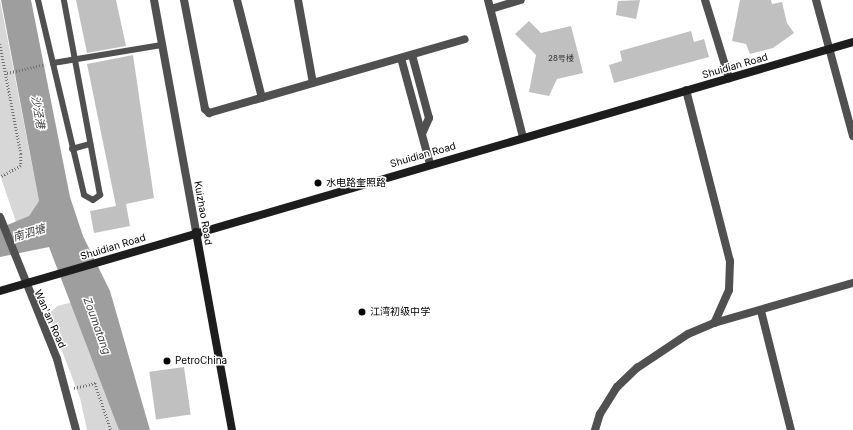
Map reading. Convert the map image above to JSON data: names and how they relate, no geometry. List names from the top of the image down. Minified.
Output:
{"streets":{"main road":["Shuidian Road","Kuizhao Road"],"street":["Wan'an Road"]},"crossings":[["Shuidian Road","Kuizhao Road"],["Shuidian Road","Wan'an Road"]],"water":["沙泾港","南泗塘","Zoumatang"],"places":["水电路奎照路","江湾初级中学","PetroChina"],"house_numbers":["28号楼"]}
